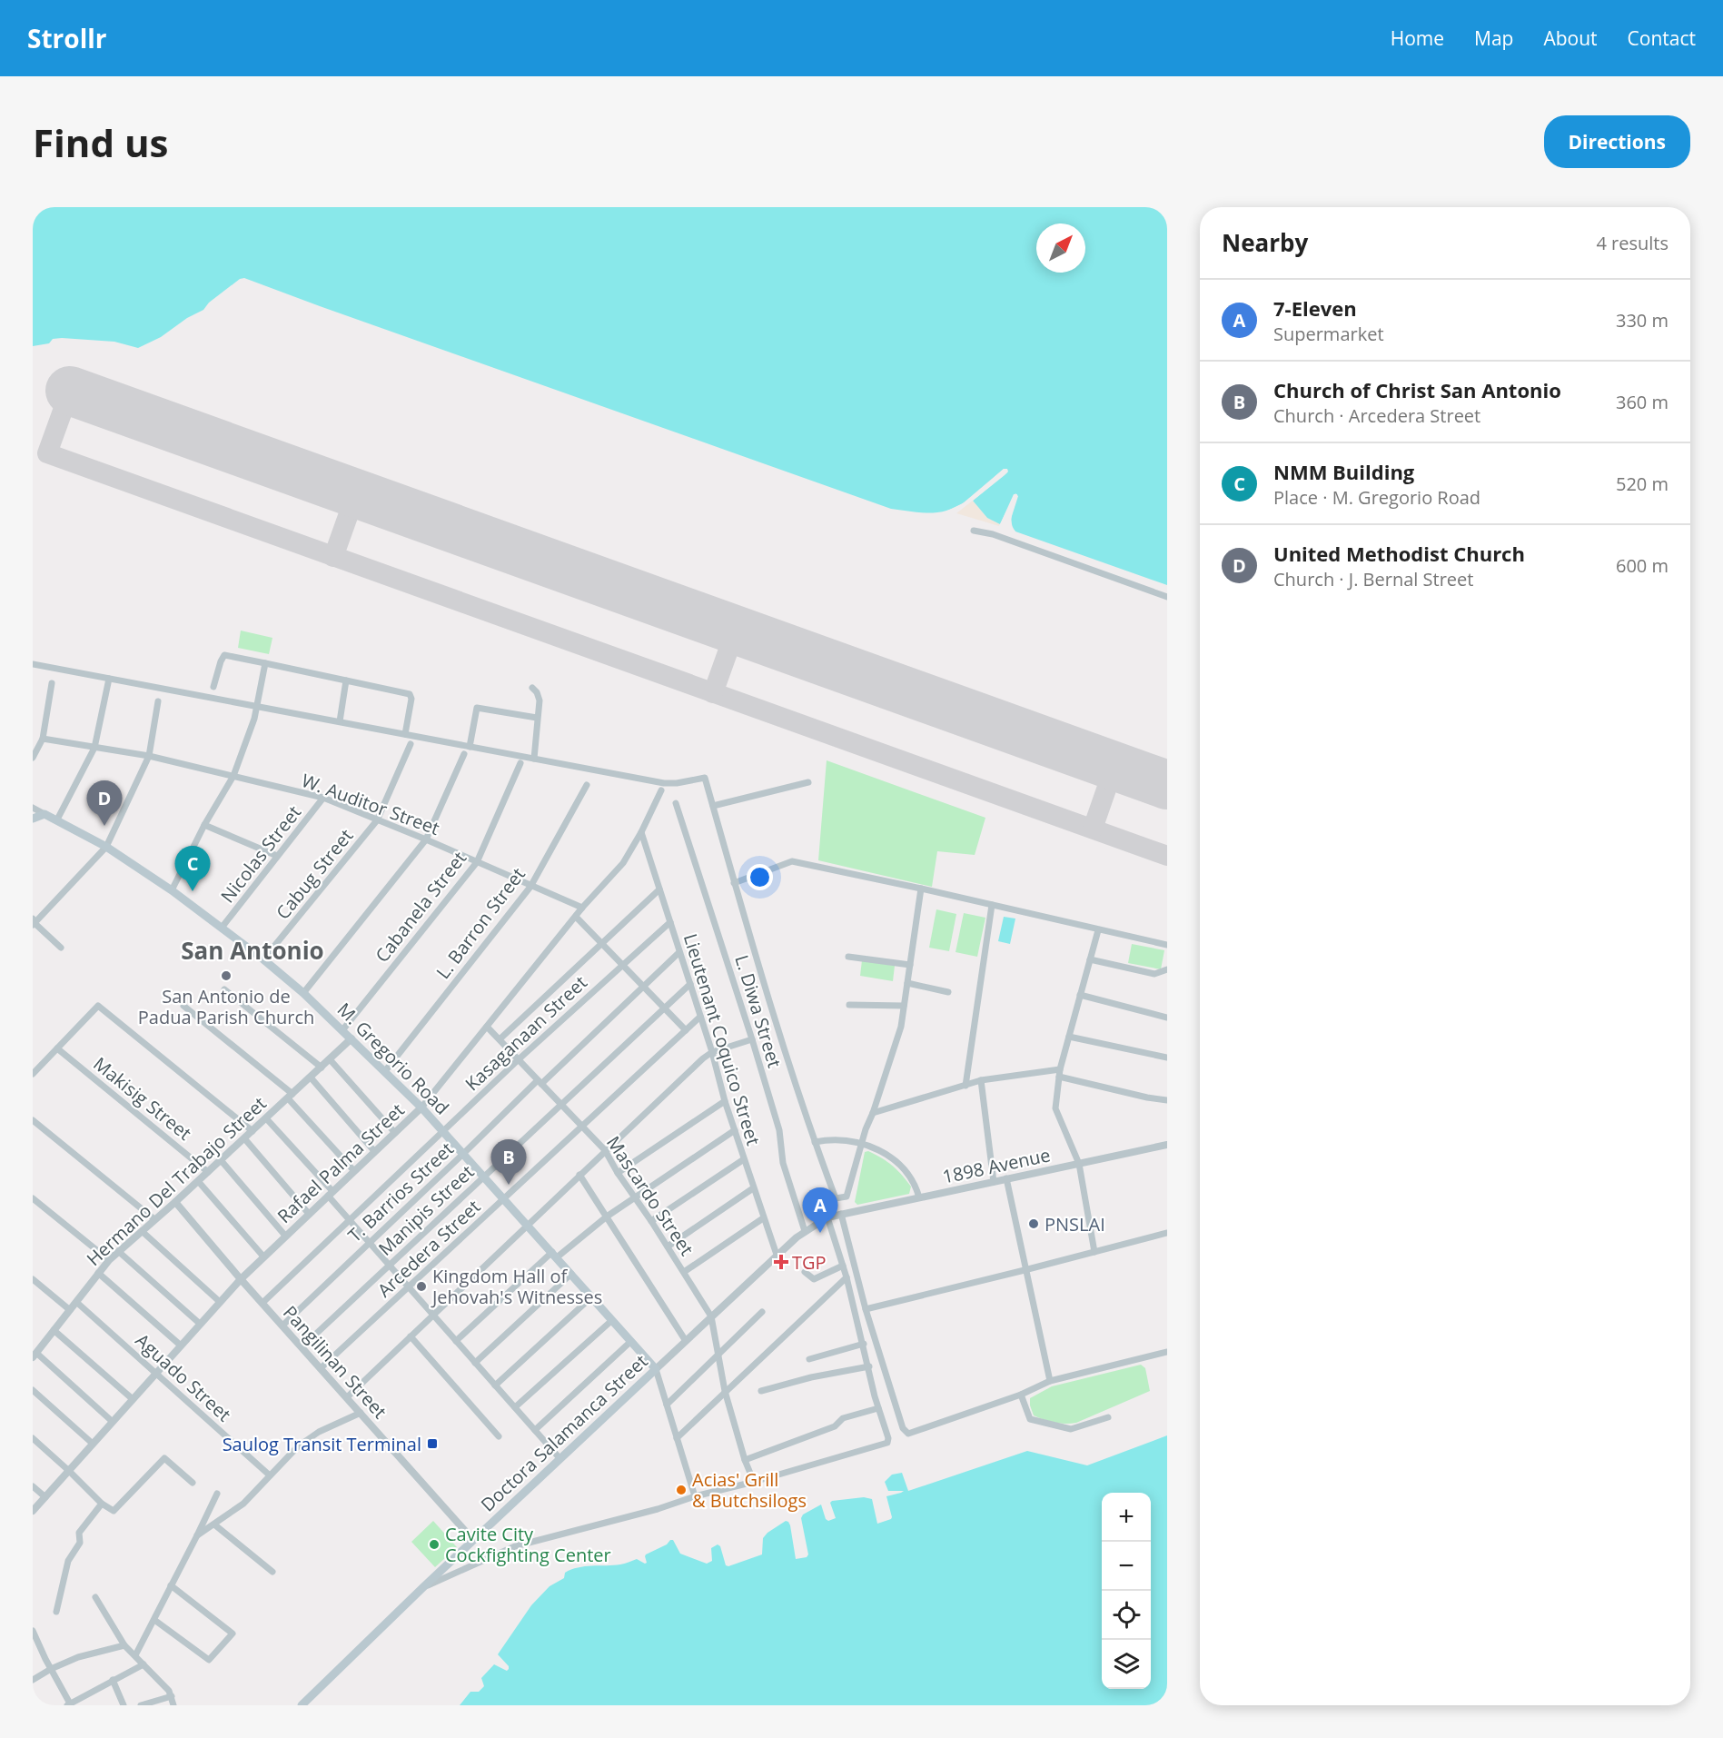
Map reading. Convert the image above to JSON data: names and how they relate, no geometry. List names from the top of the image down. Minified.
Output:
{"streets":{"main road":["M. Gregorio Road","Doctora Salamanca Street"],"street":["W. Auditor Street","Nicolas Street","Cabug Street","Cabanela Street","L. Barron Street","L. Diwa Street","Kasaganaan Street","Lieutenant Coquico Street","Makisig Street","Rafael Palma Street","1898 Avenue","Hermano Del Trabajo Street","T. Barrios Street","Mascardo Street","Manipis Street","Arcedera Street","Pangilinan Street","Aguado Street"]},"crossings":[["W. Auditor Street","Nicolas Street"],["W. Auditor Street","Cabug Street"],["W. Auditor Street","Cabanela Street"],["W. Auditor Street","L. Barron Street"],["W. Auditor Street","Rafael Palma Street"],["Nicolas Street","M. Gregorio Road"],["Cabug Street","M. Gregorio Road"],["Cabanela Street","M. Gregorio Road"],["L. Barron Street","M. Gregorio Road"],["L. Diwa Street","Doctora Salamanca Street"],["Kasaganaan Street","Lieutenant Coquico Street"],["Kasaganaan Street","M. Gregorio Road"],["Kasaganaan Street","Mascardo Street"],["Kasaganaan Street","Pangilinan Street"],["Lieutenant Coquico Street","Rafael Palma Street"],["Lieutenant Coquico Street","T. Barrios Street"],["Lieutenant Coquico Street","Manipis Street"],["Lieutenant Coquico Street","Arcedera Street"],["Lieutenant Coquico Street","Doctora Salamanca Street"],["M. Gregorio Road","Rafael Palma Street"],["M. Gregorio Road","Hermano Del Trabajo Street"],["M. Gregorio Road","T. Barrios Street"],["M. Gregorio Road","Manipis Street"],["M. Gregorio Road","Arcedera Street"],["M. Gregorio Road","Doctora Salamanca Street"],["Makisig Street","Hermano Del Trabajo Street"],["Rafael Palma Street","Mascardo Street"],["Rafael Palma Street","Pangilinan Street"],["Rafael Palma Street","Aguado Street"],["1898 Avenue","Doctora Salamanca Street"],["Hermano Del Trabajo Street","Pangilinan Street"],["Hermano Del Trabajo Street","Aguado Street"],["T. Barrios Street","Mascardo Street"],["T. Barrios Street","Pangilinan Street"],["Mascardo Street","Manipis Street"],["Mascardo Street","Arcedera Street"],["Mascardo Street","Doctora Salamanca Street"],["Manipis Street","Pangilinan Street"],["Arcedera Street","Pangilinan Street"],["Pangilinan Street","Doctora Salamanca Street"]],"districts":["San Antonio"],"places":{"other":["San Antonio de Padua Parish Church","PNSLAI","Kingdom Hall of Jehovah's Witnesses","Acias' Grill & Butchsilogs","Cavite City Cockfighting Center"],"health":["TGP"],"transit":["Saulog Transit Terminal"]},"north":"top right","page":{"header":"Strollr","nav":["Home","Map","About","Contact"],"buttons":"Directions","title":"Find us","heading":["Nearby","4 results"],"list":[{"mark":"A","name":"7-Eleven","note":"Supermarket","value":"330 m"},{"mark":"B","name":"Church of Christ San Antonio","note":"Church · Arcedera Street","value":"360 m"},{"mark":"C","name":"NMM Building","note":"Place · M. Gregorio Road","value":"520 m"},{"mark":"D","name":"United Methodist Church","note":"Church · J. Bernal Street","value":"600 m"}],"pins":["D","C","B","A"],"map_buttons":["+","−"]}}
